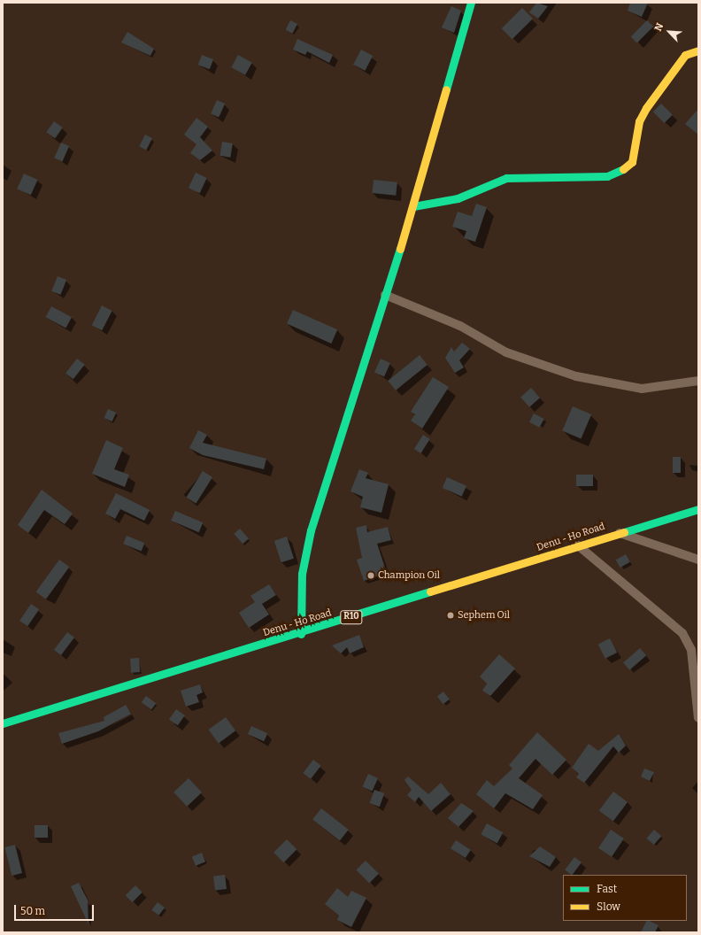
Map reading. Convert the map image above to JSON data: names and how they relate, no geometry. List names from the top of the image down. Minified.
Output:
{"streets":{"street":["Denu - Ho Road","R10"]},"places":["Champion Oil","Sephem Oil"],"legend":["Fast","Slow"],"scale_bar":"50 m","north":"top left"}
